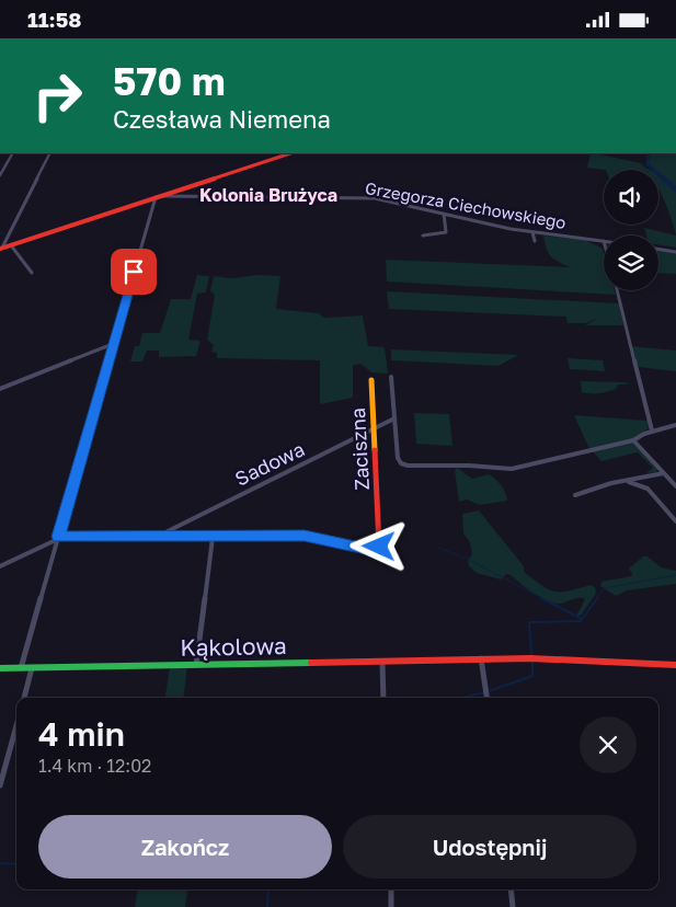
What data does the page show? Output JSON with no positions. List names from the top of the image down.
{
  "streets": {
    "street": [
      "Grzegorza Ciechowskiego",
      "Zaciszna",
      "Sadowa",
      "Kąkolowa"
    ]
  },
  "crossings": [
    ["Zaciszna", "Sadowa"]
  ],
  "districts": ["Kolonia Brużyca"],
  "page": {
    "status": "11:58",
    "turn": ["570 m", "Czesława Niemena"],
    "heading": ["4 min", "1.4 km · 12:02"],
    "buttons": ["Zakończ", "Udostępnij"]
  }
}
